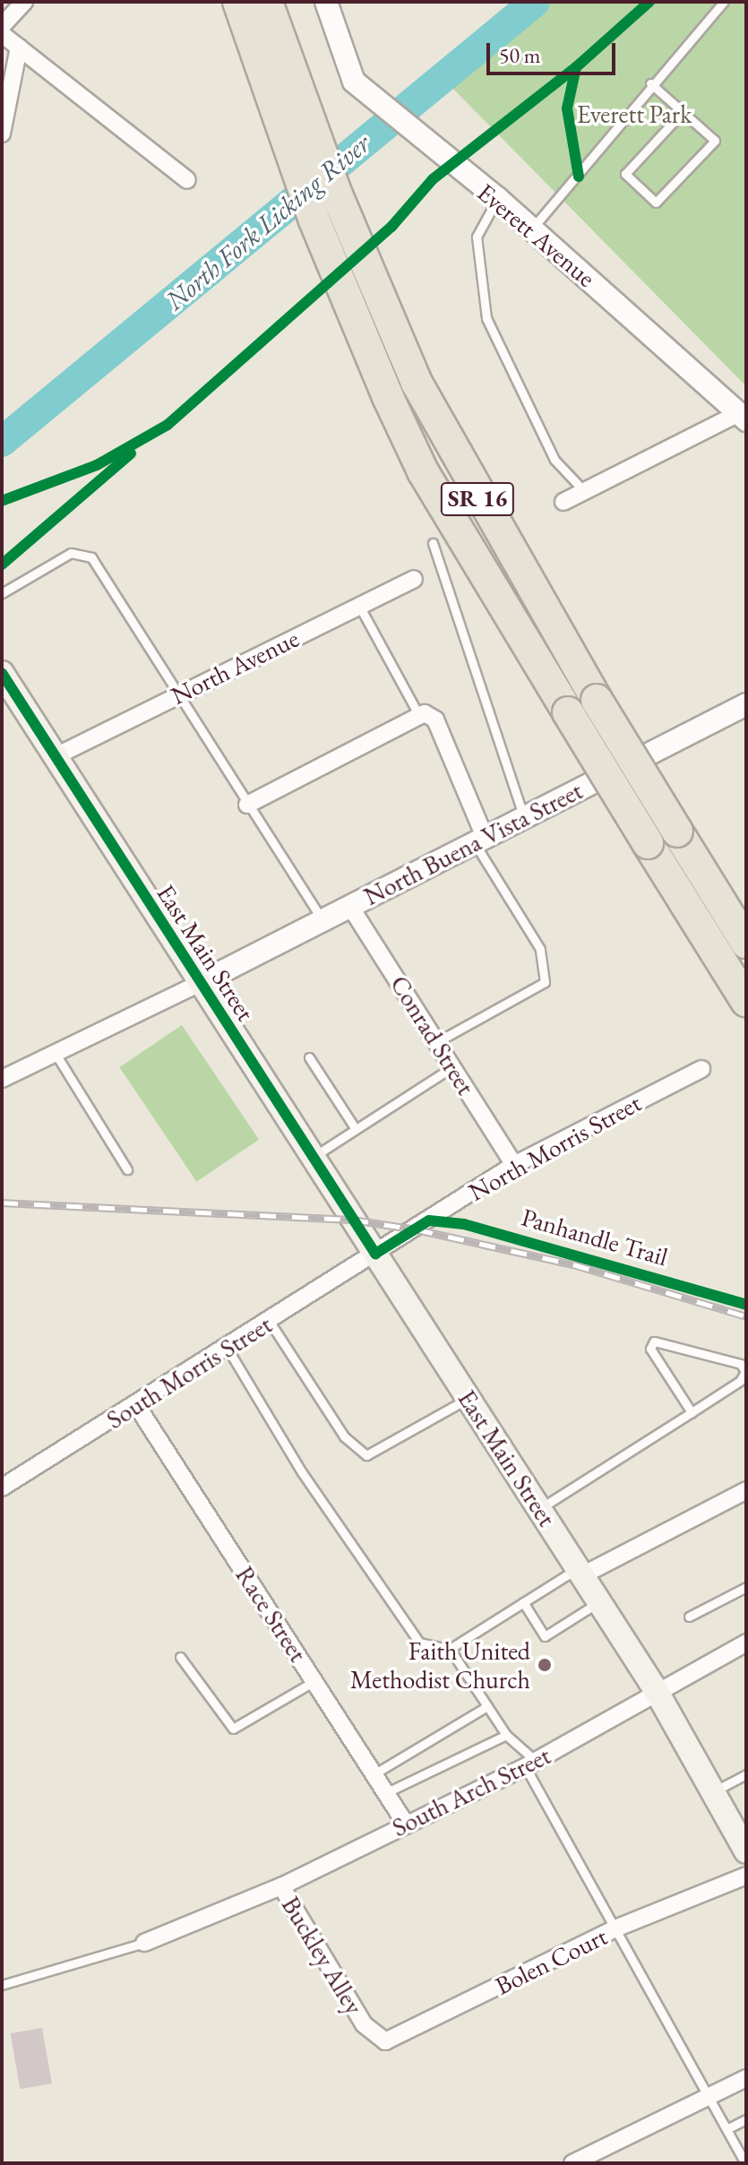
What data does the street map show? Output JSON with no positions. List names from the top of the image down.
{
  "streets": {
    "highway": ["SR 16"],
    "main road": ["East Main Street"],
    "street": [
      "Everett Avenue",
      "North Avenue",
      "North Buena Vista Street",
      "Conrad Street",
      "North Morris Street",
      "South Morris Street",
      "Race Street",
      "South Arch Street",
      "Buckley Alley",
      "Bolen Court"
    ],
    "cycle path": ["Panhandle Trail"]
  },
  "crossings": [
    ["North Avenue", "East Main Street"],
    ["North Buena Vista Street", "East Main Street"],
    ["North Buena Vista Street", "Conrad Street"],
    ["East Main Street", "North Morris Street"],
    ["East Main Street", "South Morris Street"],
    ["East Main Street", "South Arch Street"],
    ["Conrad Street", "North Morris Street"],
    ["North Morris Street", "South Morris Street"],
    ["South Morris Street", "Race Street"],
    ["Race Street", "South Arch Street"],
    ["South Arch Street", "Buckley Alley"],
    ["Buckley Alley", "Bolen Court"]
  ],
  "water": ["North Fork Licking River"],
  "parks": ["Everett Park"],
  "places": ["Faith United Methodist Church"],
  "scale_bar": "50 m"
}
